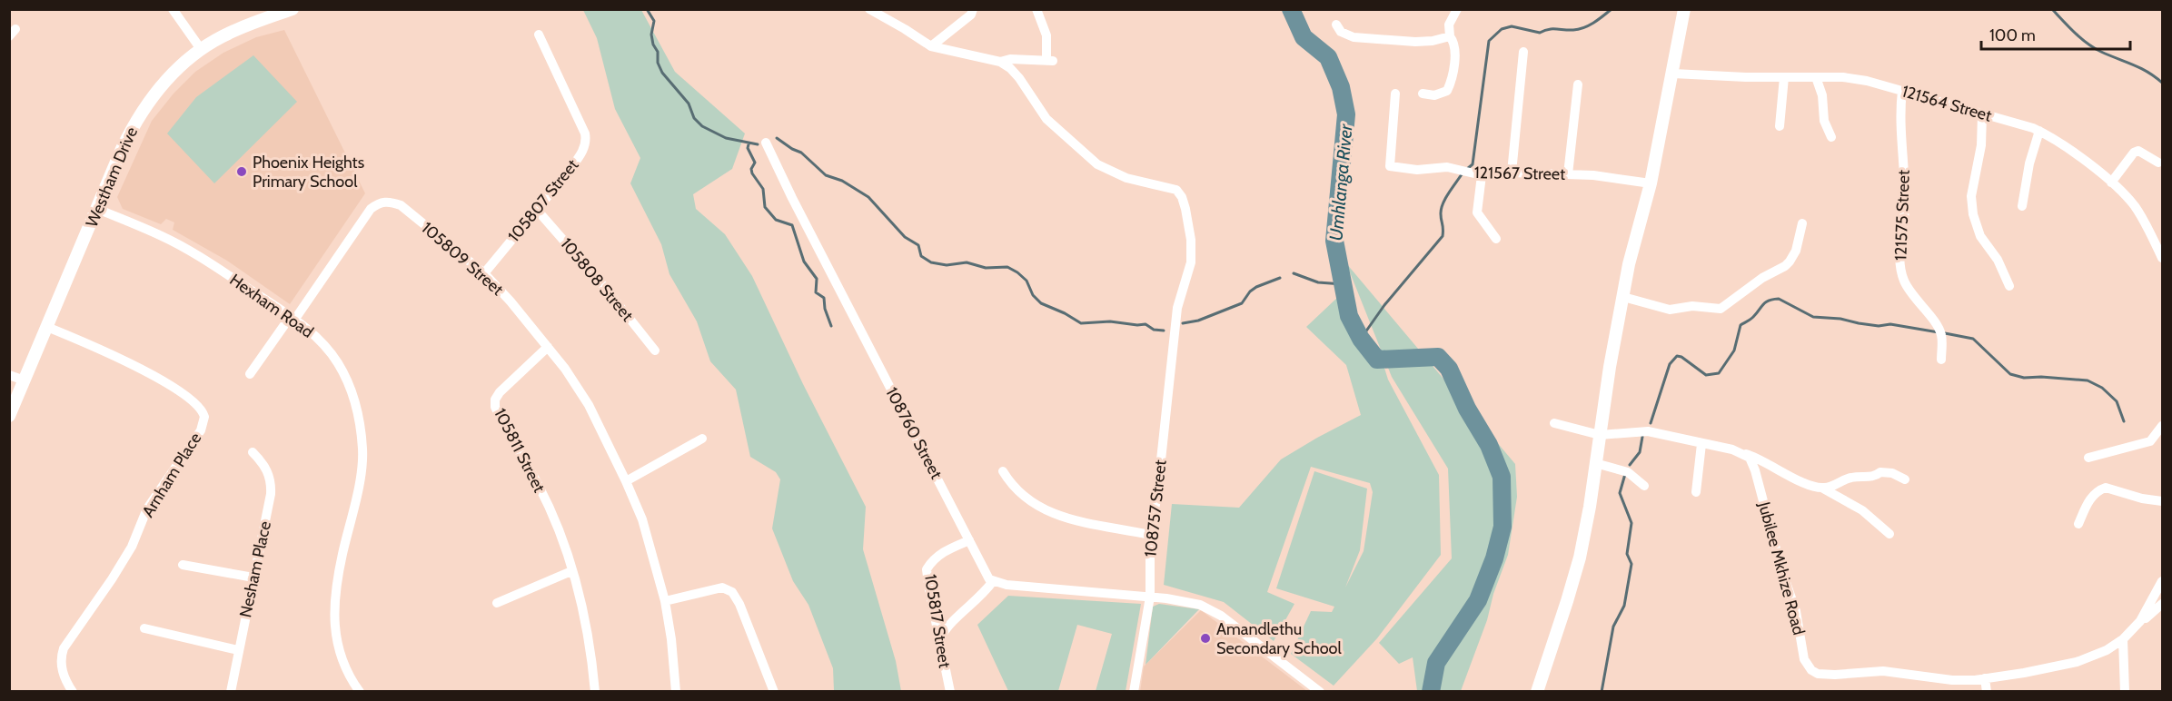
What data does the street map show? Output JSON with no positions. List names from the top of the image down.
{
  "streets": {
    "street": [
      "121564 Street",
      "121567 Street",
      "Westham Drive",
      "105807 Street",
      "121575 Street",
      "105809 Street",
      "105808 Street",
      "Hexham Road",
      "108760 Street",
      "105811 Street",
      "Arnham Place",
      "108757 Street",
      "Jubilee Mkhize Road",
      "Nesham Place",
      "105817 Street"
    ]
  },
  "crossings": [
    ["121564 Street", "121575 Street"],
    ["Westham Drive", "Hexham Road"],
    ["Westham Drive", "Arnham Place"],
    ["105807 Street", "105809 Street"],
    ["105807 Street", "105808 Street"],
    ["105809 Street", "Hexham Road"],
    ["105809 Street", "105811 Street"],
    ["108760 Street", "105817 Street"]
  ],
  "water": ["Umhlanga River"],
  "places": ["Phoenix Heights Primary School", "Amandlethu Secondary School"],
  "scale_bar": "100 m"
}
